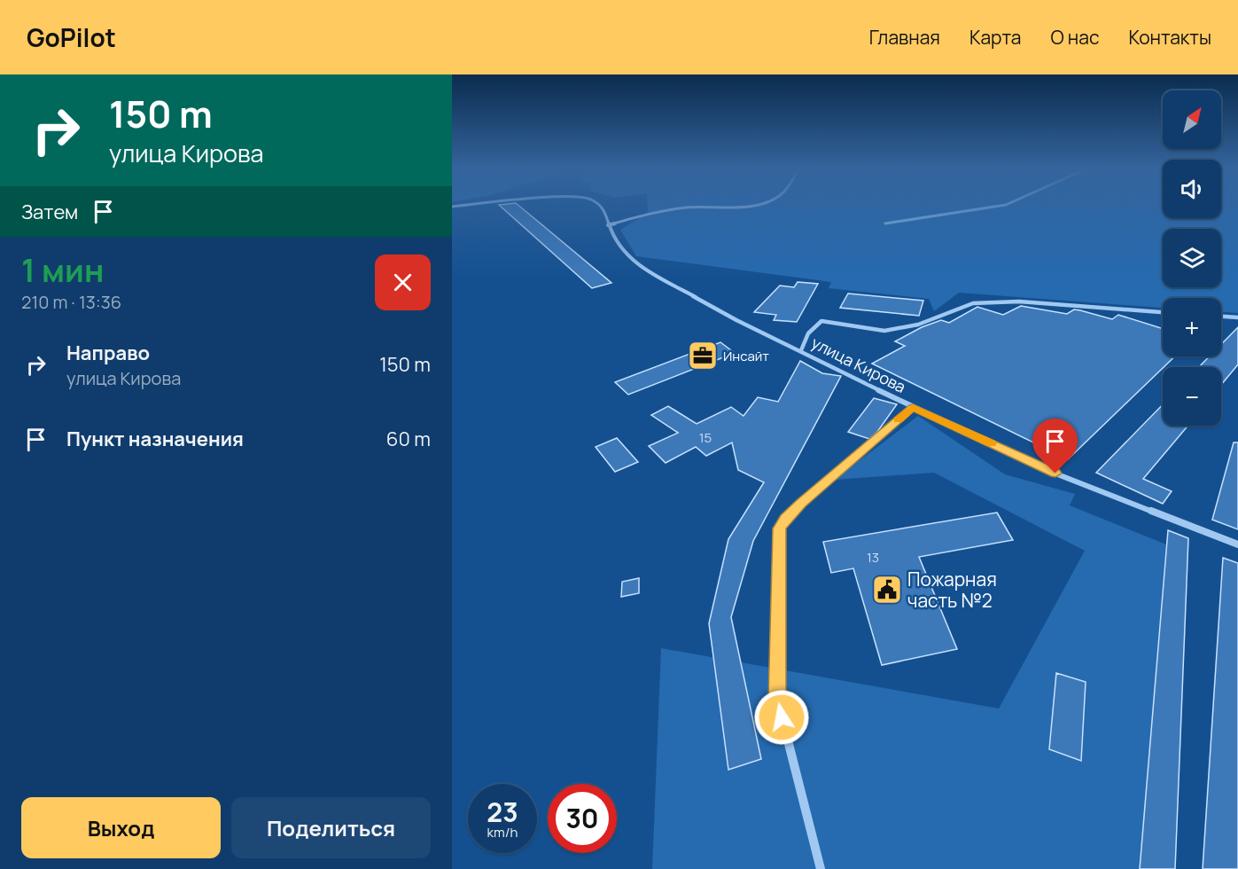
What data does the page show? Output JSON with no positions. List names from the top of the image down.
{
  "streets": {
    "street": ["улица Кирова"]
  },
  "places": {
    "office": ["Инсайт"],
    "public building": ["Пожарная часть №2"]
  },
  "house_numbers": ["15", "13"],
  "north": "top right",
  "page": {
    "header": "GoPilot",
    "nav": [
      "Главная",
      "Карта",
      "О нас",
      "Контакты"
    ],
    "turn": ["150 m", "улица Кирова"],
    "map_buttons": ["+", "−"],
    "then": "Затем",
    "heading": ["1 мин", "210 m · 13:36"],
    "list": [
      {
        "name": "Направо",
        "note": "улица Кирова",
        "value": "150 m"
      },
      {
        "name": "Пункт назначения",
        "value": "60 m"
      }
    ],
    "speed": "23 km/h",
    "limit": "30",
    "buttons": ["Выход", "Поделиться"]
  }
}
